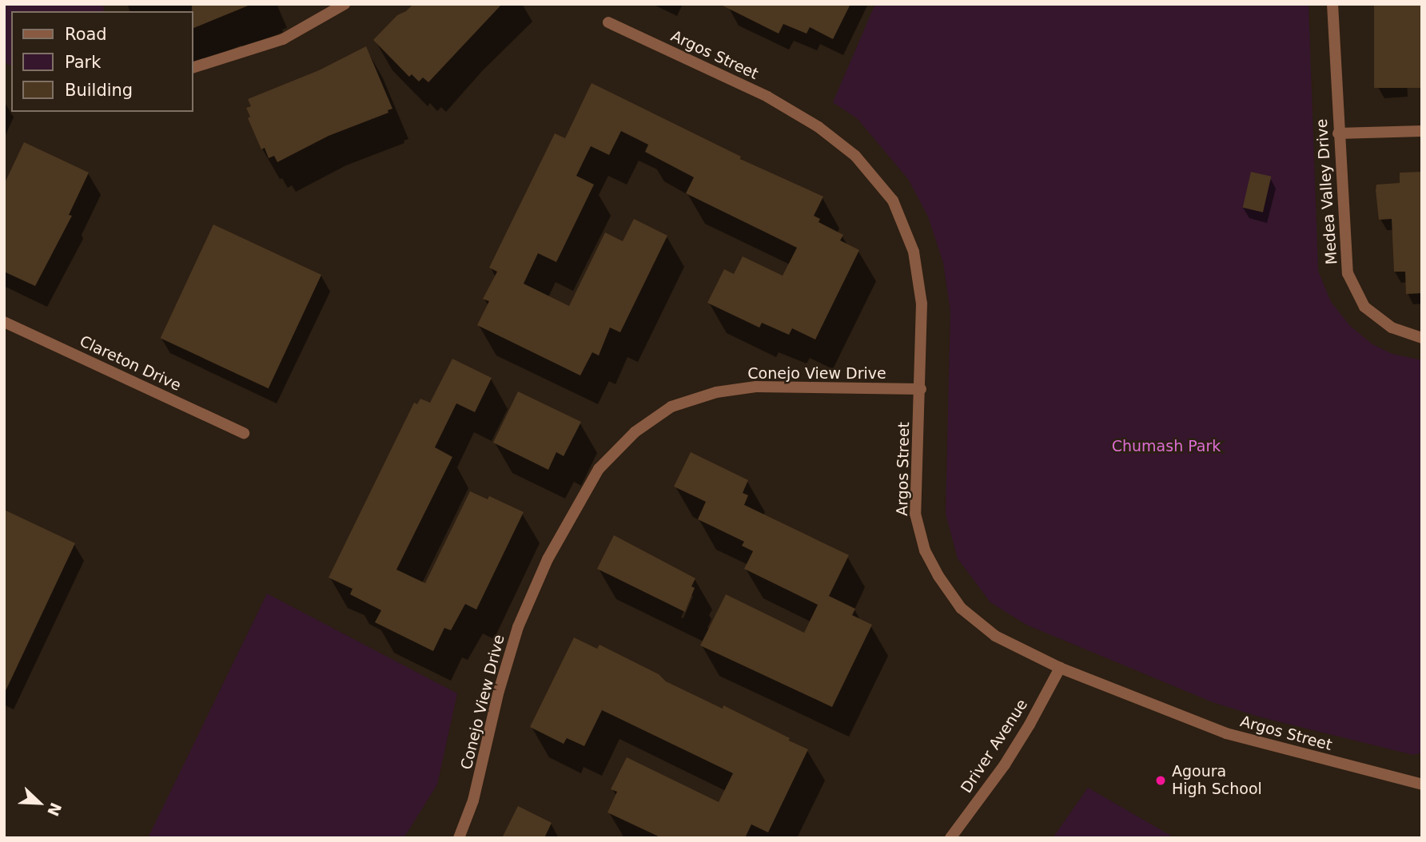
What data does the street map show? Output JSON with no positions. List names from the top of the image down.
{
  "streets": {
    "street": [
      "Argos Street",
      "Medea Valley Drive",
      "Clareton Drive",
      "Conejo View Drive",
      "Driver Avenue"
    ]
  },
  "crossings": [
    ["Argos Street", "Conejo View Drive"],
    ["Argos Street", "Driver Avenue"]
  ],
  "parks": ["Chumash Park"],
  "places": ["Agoura High School"],
  "legend": ["Road", "Park", "Building"],
  "north": "bottom right"
}
